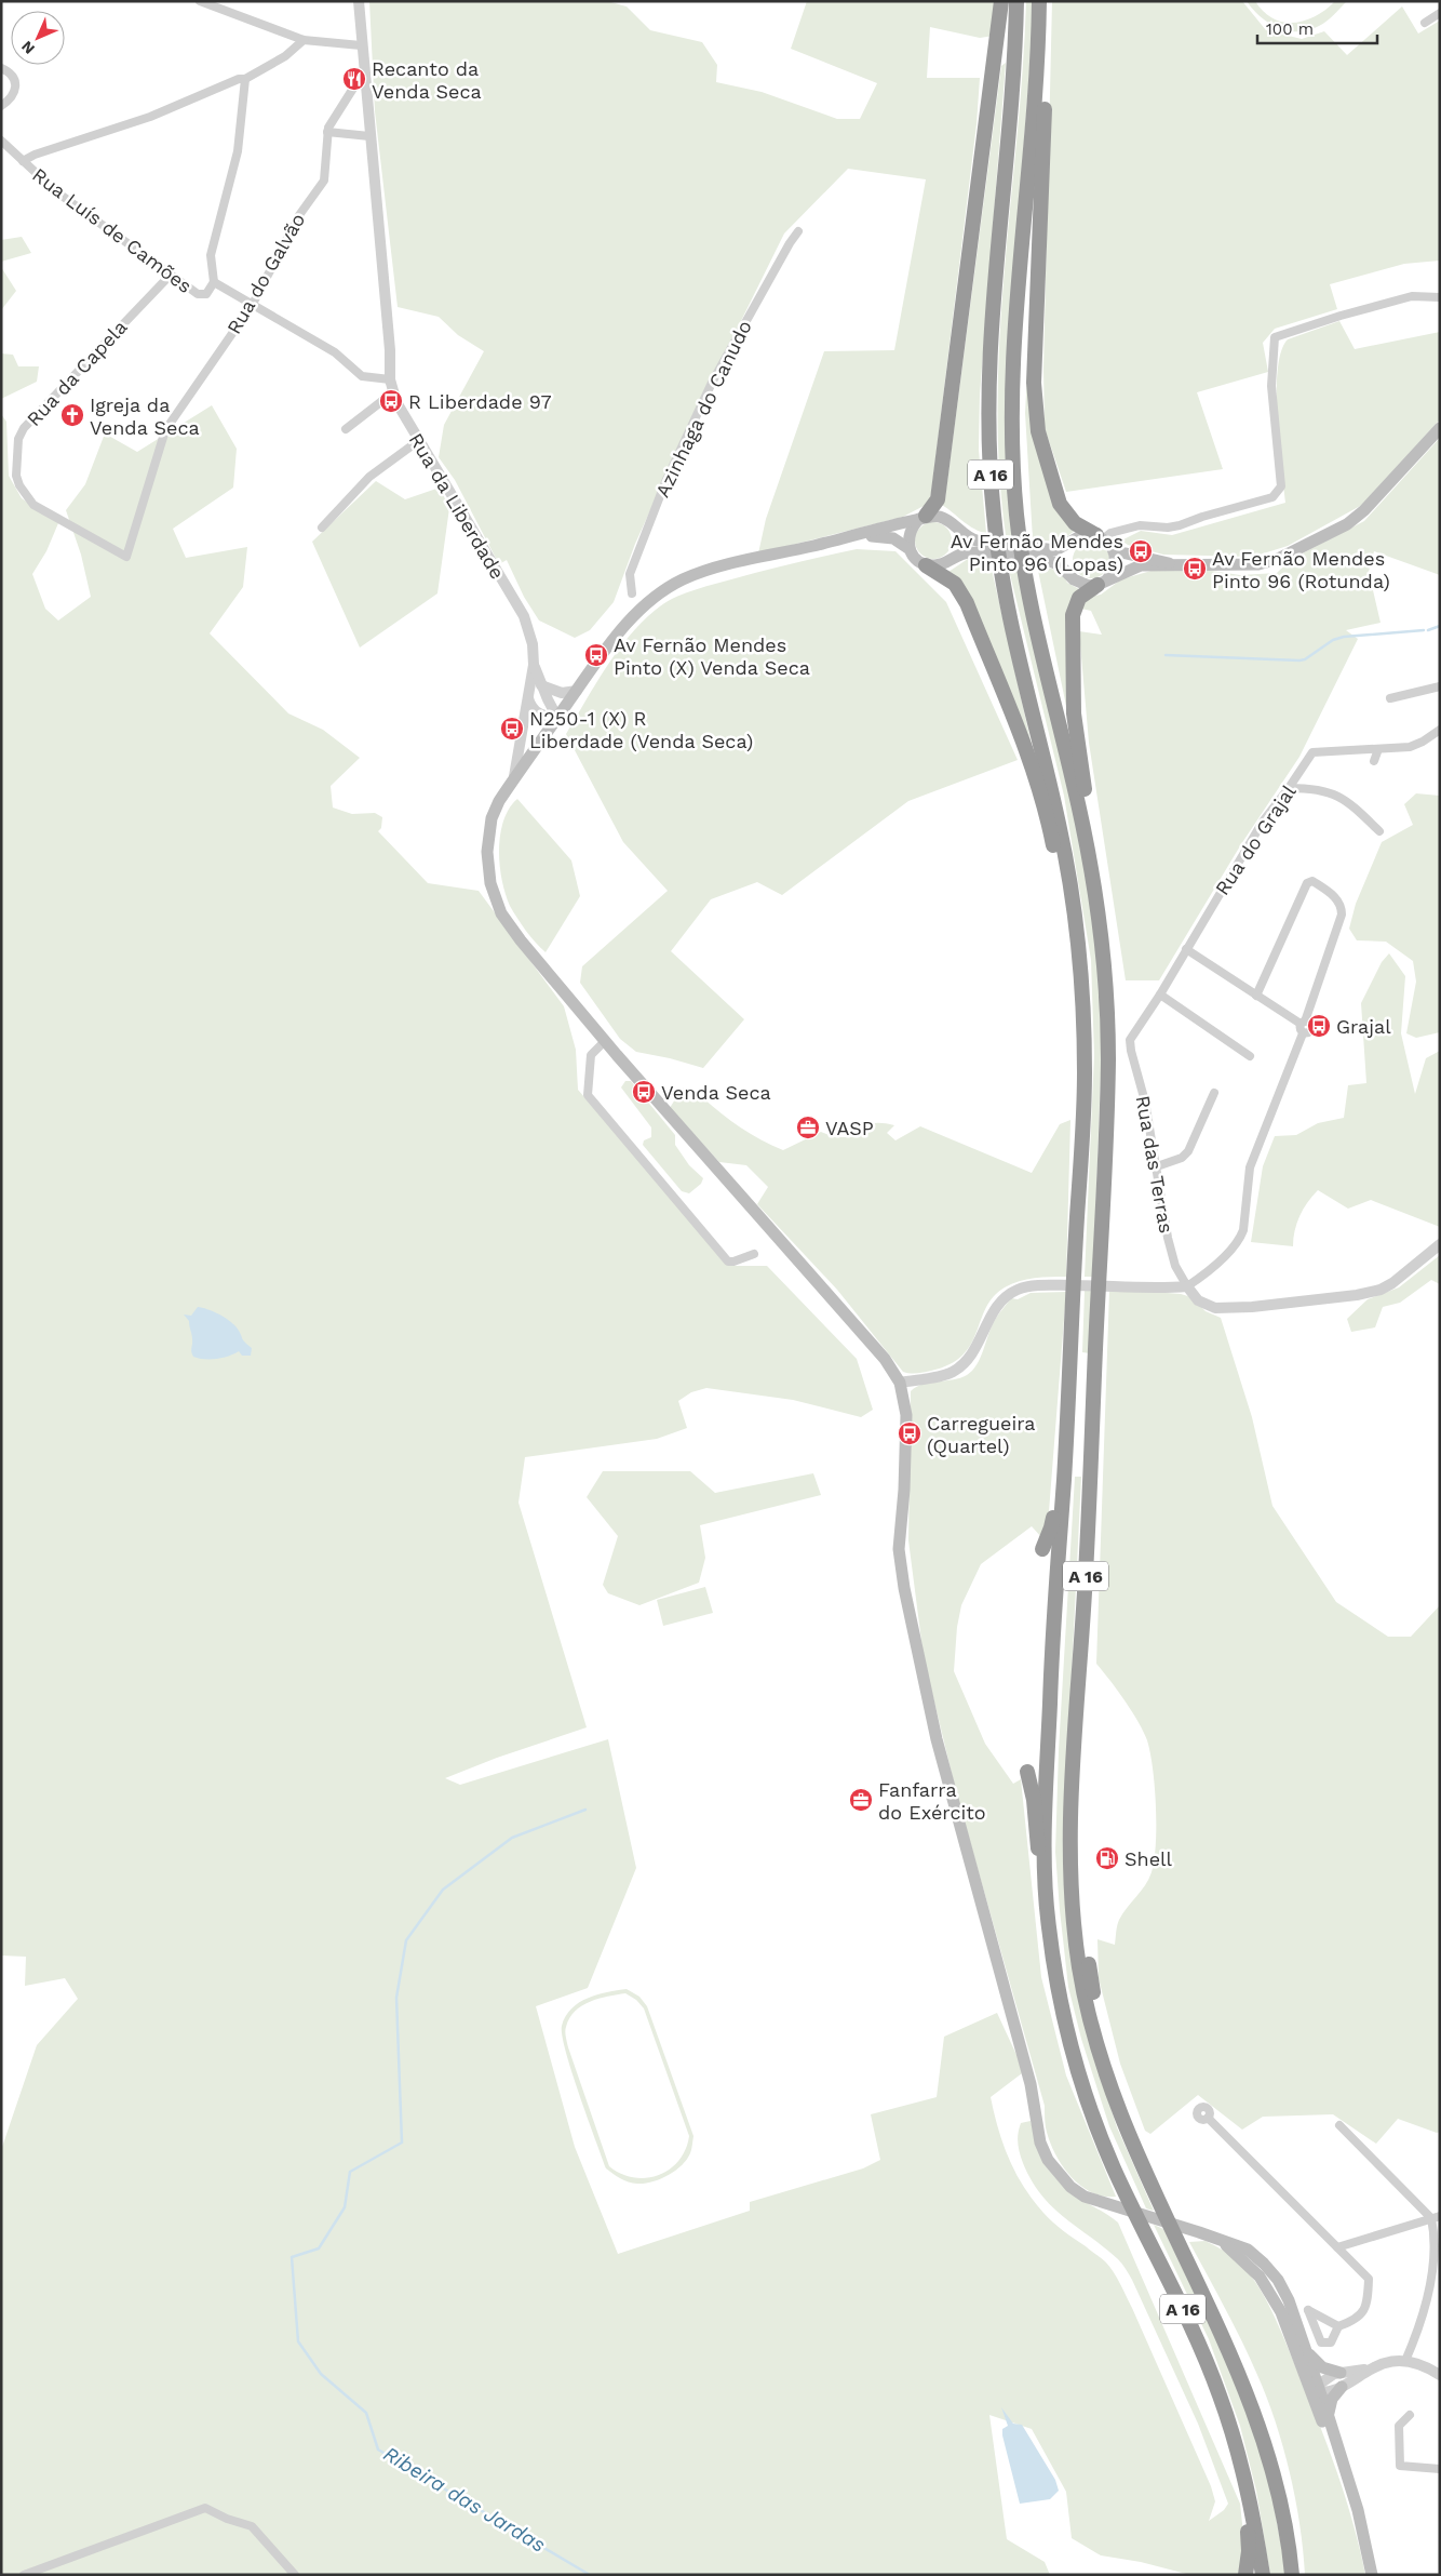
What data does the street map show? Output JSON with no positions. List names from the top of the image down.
{
  "streets": {
    "highway": ["A 16"],
    "street": [
      "Rua Luís de Camões",
      "Rua do Galvão",
      "Rua da Capela",
      "Azinhaga do Canudo",
      "Rua da Liberdade",
      "Rua do Grajal",
      "Rua das Terras"
    ]
  },
  "crossings": [
    ["Rua Luís de Camões", "Rua do Galvão"],
    ["Rua Luís de Camões", "Rua da Capela"],
    ["Rua Luís de Camões", "Rua da Liberdade"],
    ["Rua do Galvão", "Rua da Capela"],
    ["Rua do Galvão", "Rua da Liberdade"],
    ["Rua do Grajal", "Rua das Terras"]
  ],
  "water": ["Ribeira das Jardas"],
  "places": {
    "restaurant": ["Recanto da Venda Seca"],
    "bus stop": [
      "R Liberdade 97",
      "Av Fernão Mendes Pinto 96 (Lopas)",
      "Av Fernão Mendes Pinto 96 (Rotunda)",
      "Av Fernão Mendes Pinto (X) Venda Seca",
      "N250-1 (X) R Liberdade (Venda Seca)",
      "Grajal",
      "Venda Seca",
      "Carregueira (Quartel)"
    ],
    "church": ["Igreja da Venda Seca"],
    "office": ["VASP", "Fanfarra do Exército"],
    "fuel station": ["Shell"]
  },
  "scale_bar": "100 m",
  "north": "bottom left"
}
